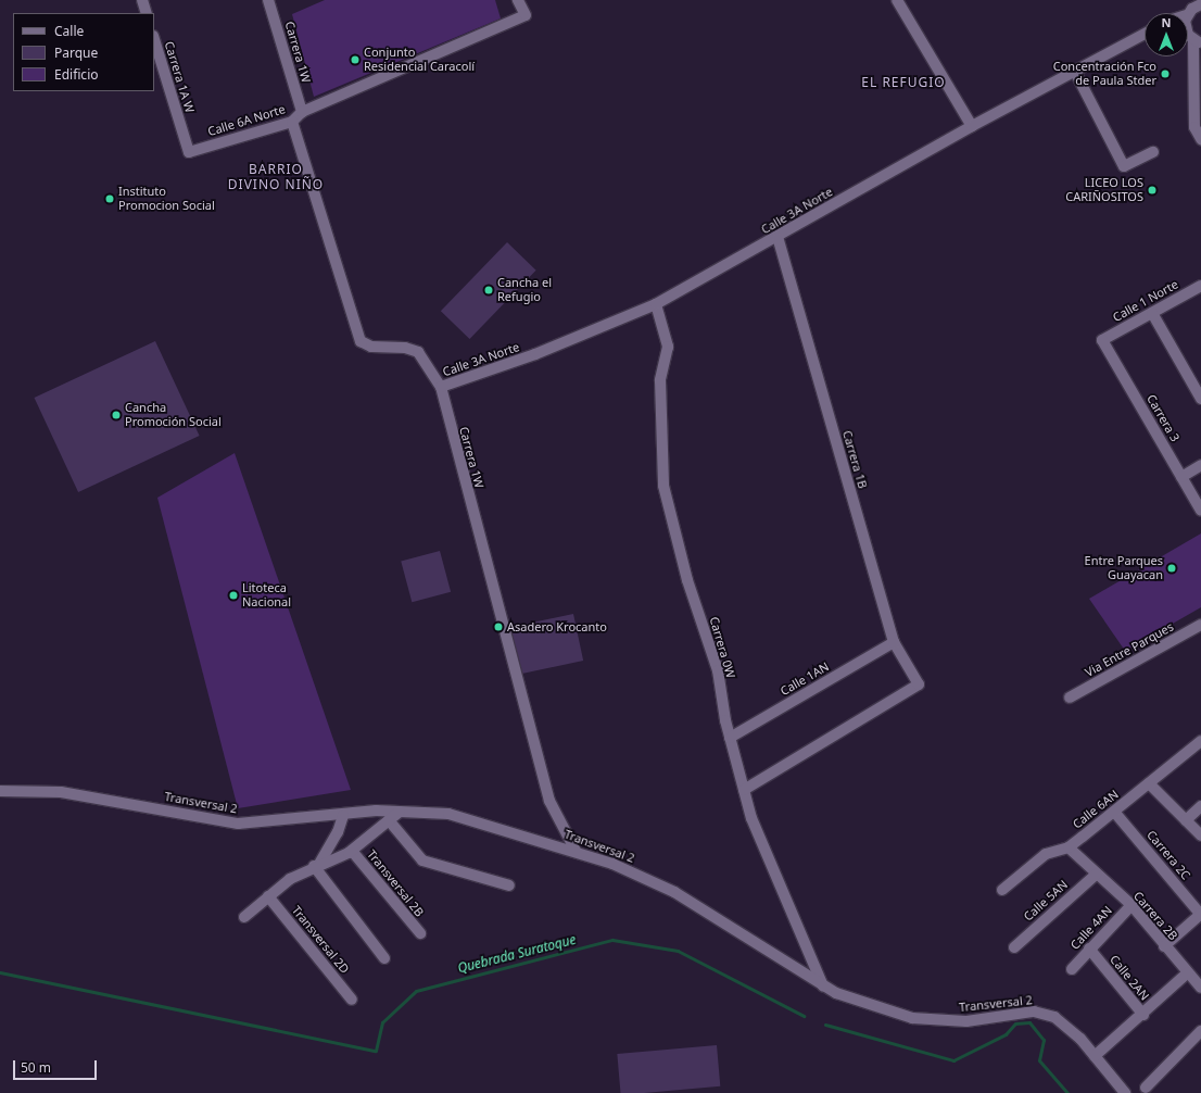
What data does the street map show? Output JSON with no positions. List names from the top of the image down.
{
  "streets": {
    "street": [
      "Carrera 1W",
      "Carrera 1A W",
      "Calle 6A Norte",
      "Calle 3A Norte",
      "Calle 1 Norte",
      "Carrera 3",
      "Carrera 1B",
      "Carrera 0W",
      "Via Entre Parques",
      "Calle 1AN",
      "Transversal 2",
      "Calle 6AN",
      "Carrera 2C",
      "Transversal 2B",
      "Calle 5AN",
      "Carrera 2B",
      "Calle 4AN",
      "Transversal 2D",
      "Calle 2AN"
    ]
  },
  "crossings": [
    ["Carrera 1W", "Calle 6A Norte"],
    ["Carrera 1W", "Calle 3A Norte"],
    ["Carrera 1W", "Transversal 2"],
    ["Carrera 1A W", "Calle 6A Norte"],
    ["Calle 3A Norte", "Carrera 1B"],
    ["Calle 3A Norte", "Carrera 0W"],
    ["Calle 1 Norte", "Carrera 3"],
    ["Carrera 1B", "Carrera 0W"],
    ["Carrera 1B", "Calle 1AN"],
    ["Carrera 0W", "Calle 1AN"],
    ["Carrera 0W", "Transversal 2"],
    ["Calle 6AN", "Carrera 2C"],
    ["Calle 6AN", "Carrera 2B"],
    ["Calle 5AN", "Carrera 2B"],
    ["Carrera 2B", "Calle 4AN"],
    ["Carrera 2B", "Calle 2AN"],
    ["Calle 4AN", "Calle 2AN"]
  ],
  "districts": ["EL REFUGIO", "BARRIO DIVINO NIÑO"],
  "water": ["Quebrada Suratoque"],
  "places": [
    "Conjunto Residencial Caracolí",
    "Concentración Fco de Paula Stder",
    "LICEO LOS CARIÑOSITOS",
    "Instituto Promocion Social",
    "Cancha el Refugio",
    "Cancha Promoción Social",
    "Entre Parques Guayacan",
    "Litoteca Nacional",
    "Asadero Krocanto"
  ],
  "legend": ["Calle", "Parque", "Edificio"],
  "scale_bar": "50 m",
  "north": "top"
}
